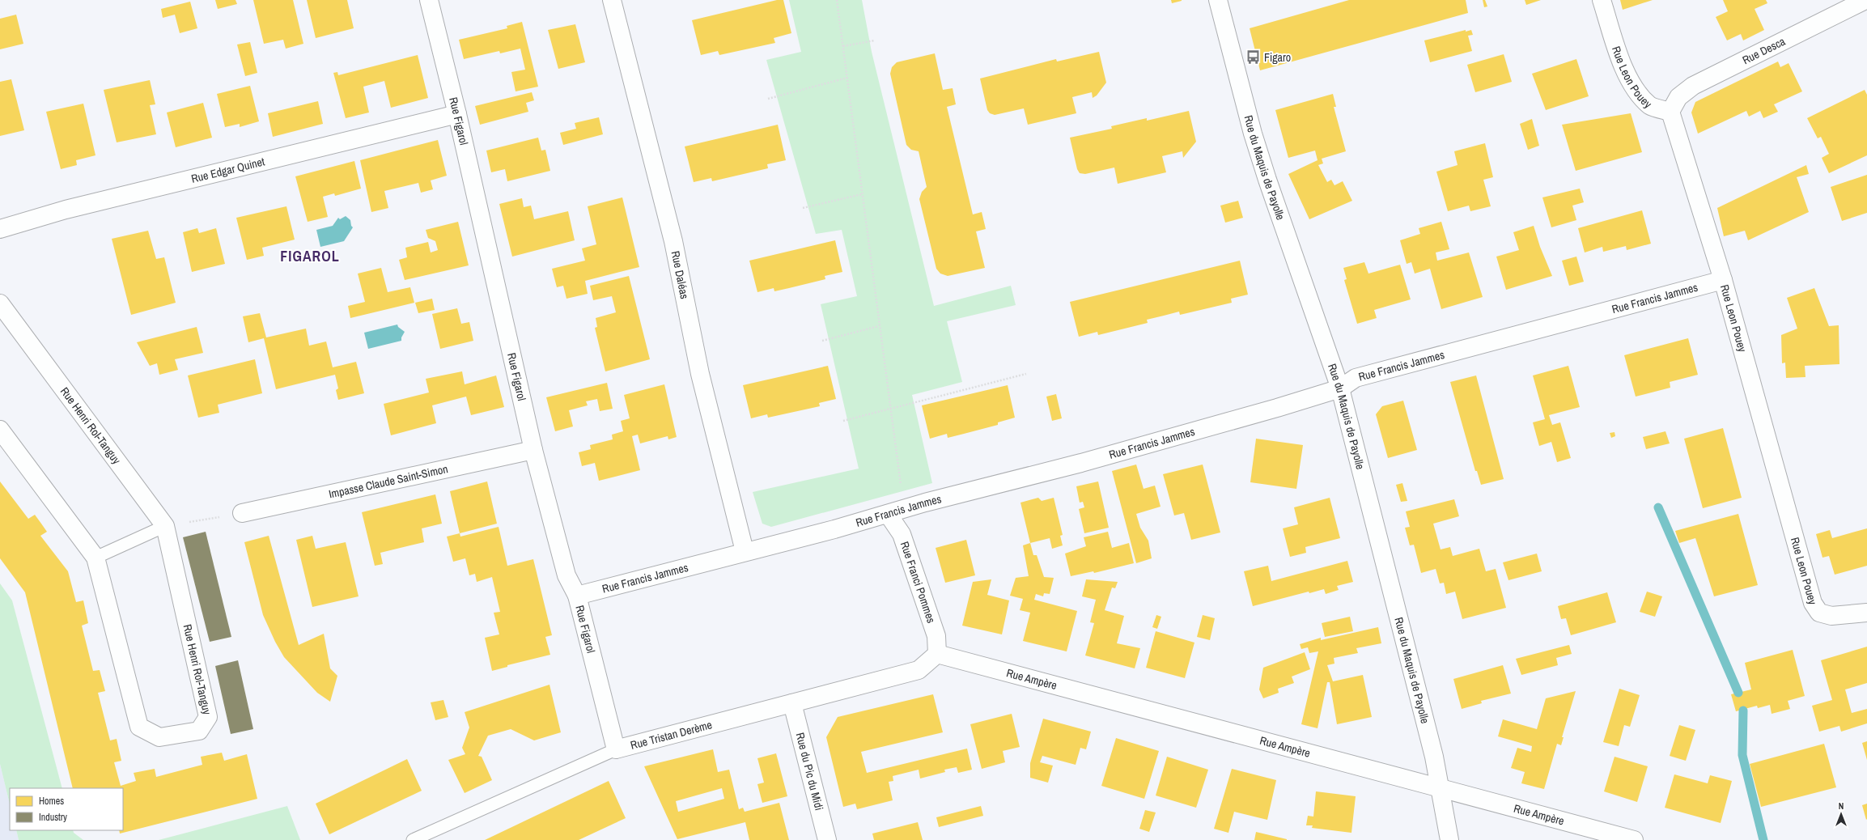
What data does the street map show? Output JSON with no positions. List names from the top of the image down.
{
  "streets": {
    "street": [
      "Rue Desca",
      "Rue Leon Pouey",
      "Rue Figarol",
      "Rue du Maquis de Payolle",
      "Rue Edgar Quinet",
      "Rue Daléas",
      "Rue Francis Jammes",
      "Rue Henri Rol-Tanguy",
      "Impasse Claude Saint-Simon",
      "Rue Franci Pommes",
      "Rue Ampère",
      "Rue Tristan Derème",
      "Rue du Pic du Midi"
    ]
  },
  "crossings": [
    ["Rue Desca", "Rue Leon Pouey"],
    ["Rue Leon Pouey", "Rue Francis Jammes"],
    ["Rue Figarol", "Rue Edgar Quinet"],
    ["Rue Figarol", "Rue Francis Jammes"],
    ["Rue Figarol", "Impasse Claude Saint-Simon"],
    ["Rue Figarol", "Rue Tristan Derème"],
    ["Rue du Maquis de Payolle", "Rue Francis Jammes"],
    ["Rue du Maquis de Payolle", "Rue Ampère"],
    ["Rue Daléas", "Rue Francis Jammes"],
    ["Rue Francis Jammes", "Rue Franci Pommes"],
    ["Rue Franci Pommes", "Rue Ampère"],
    ["Rue Franci Pommes", "Rue Tristan Derème"],
    ["Rue Ampère", "Rue Tristan Derème"],
    ["Rue Tristan Derème", "Rue du Pic du Midi"]
  ],
  "districts": ["FIGAROL"],
  "places": {
    "bus stop": ["Figaro"]
  },
  "legend": ["Homes", "Industry"],
  "north": "top"
}
